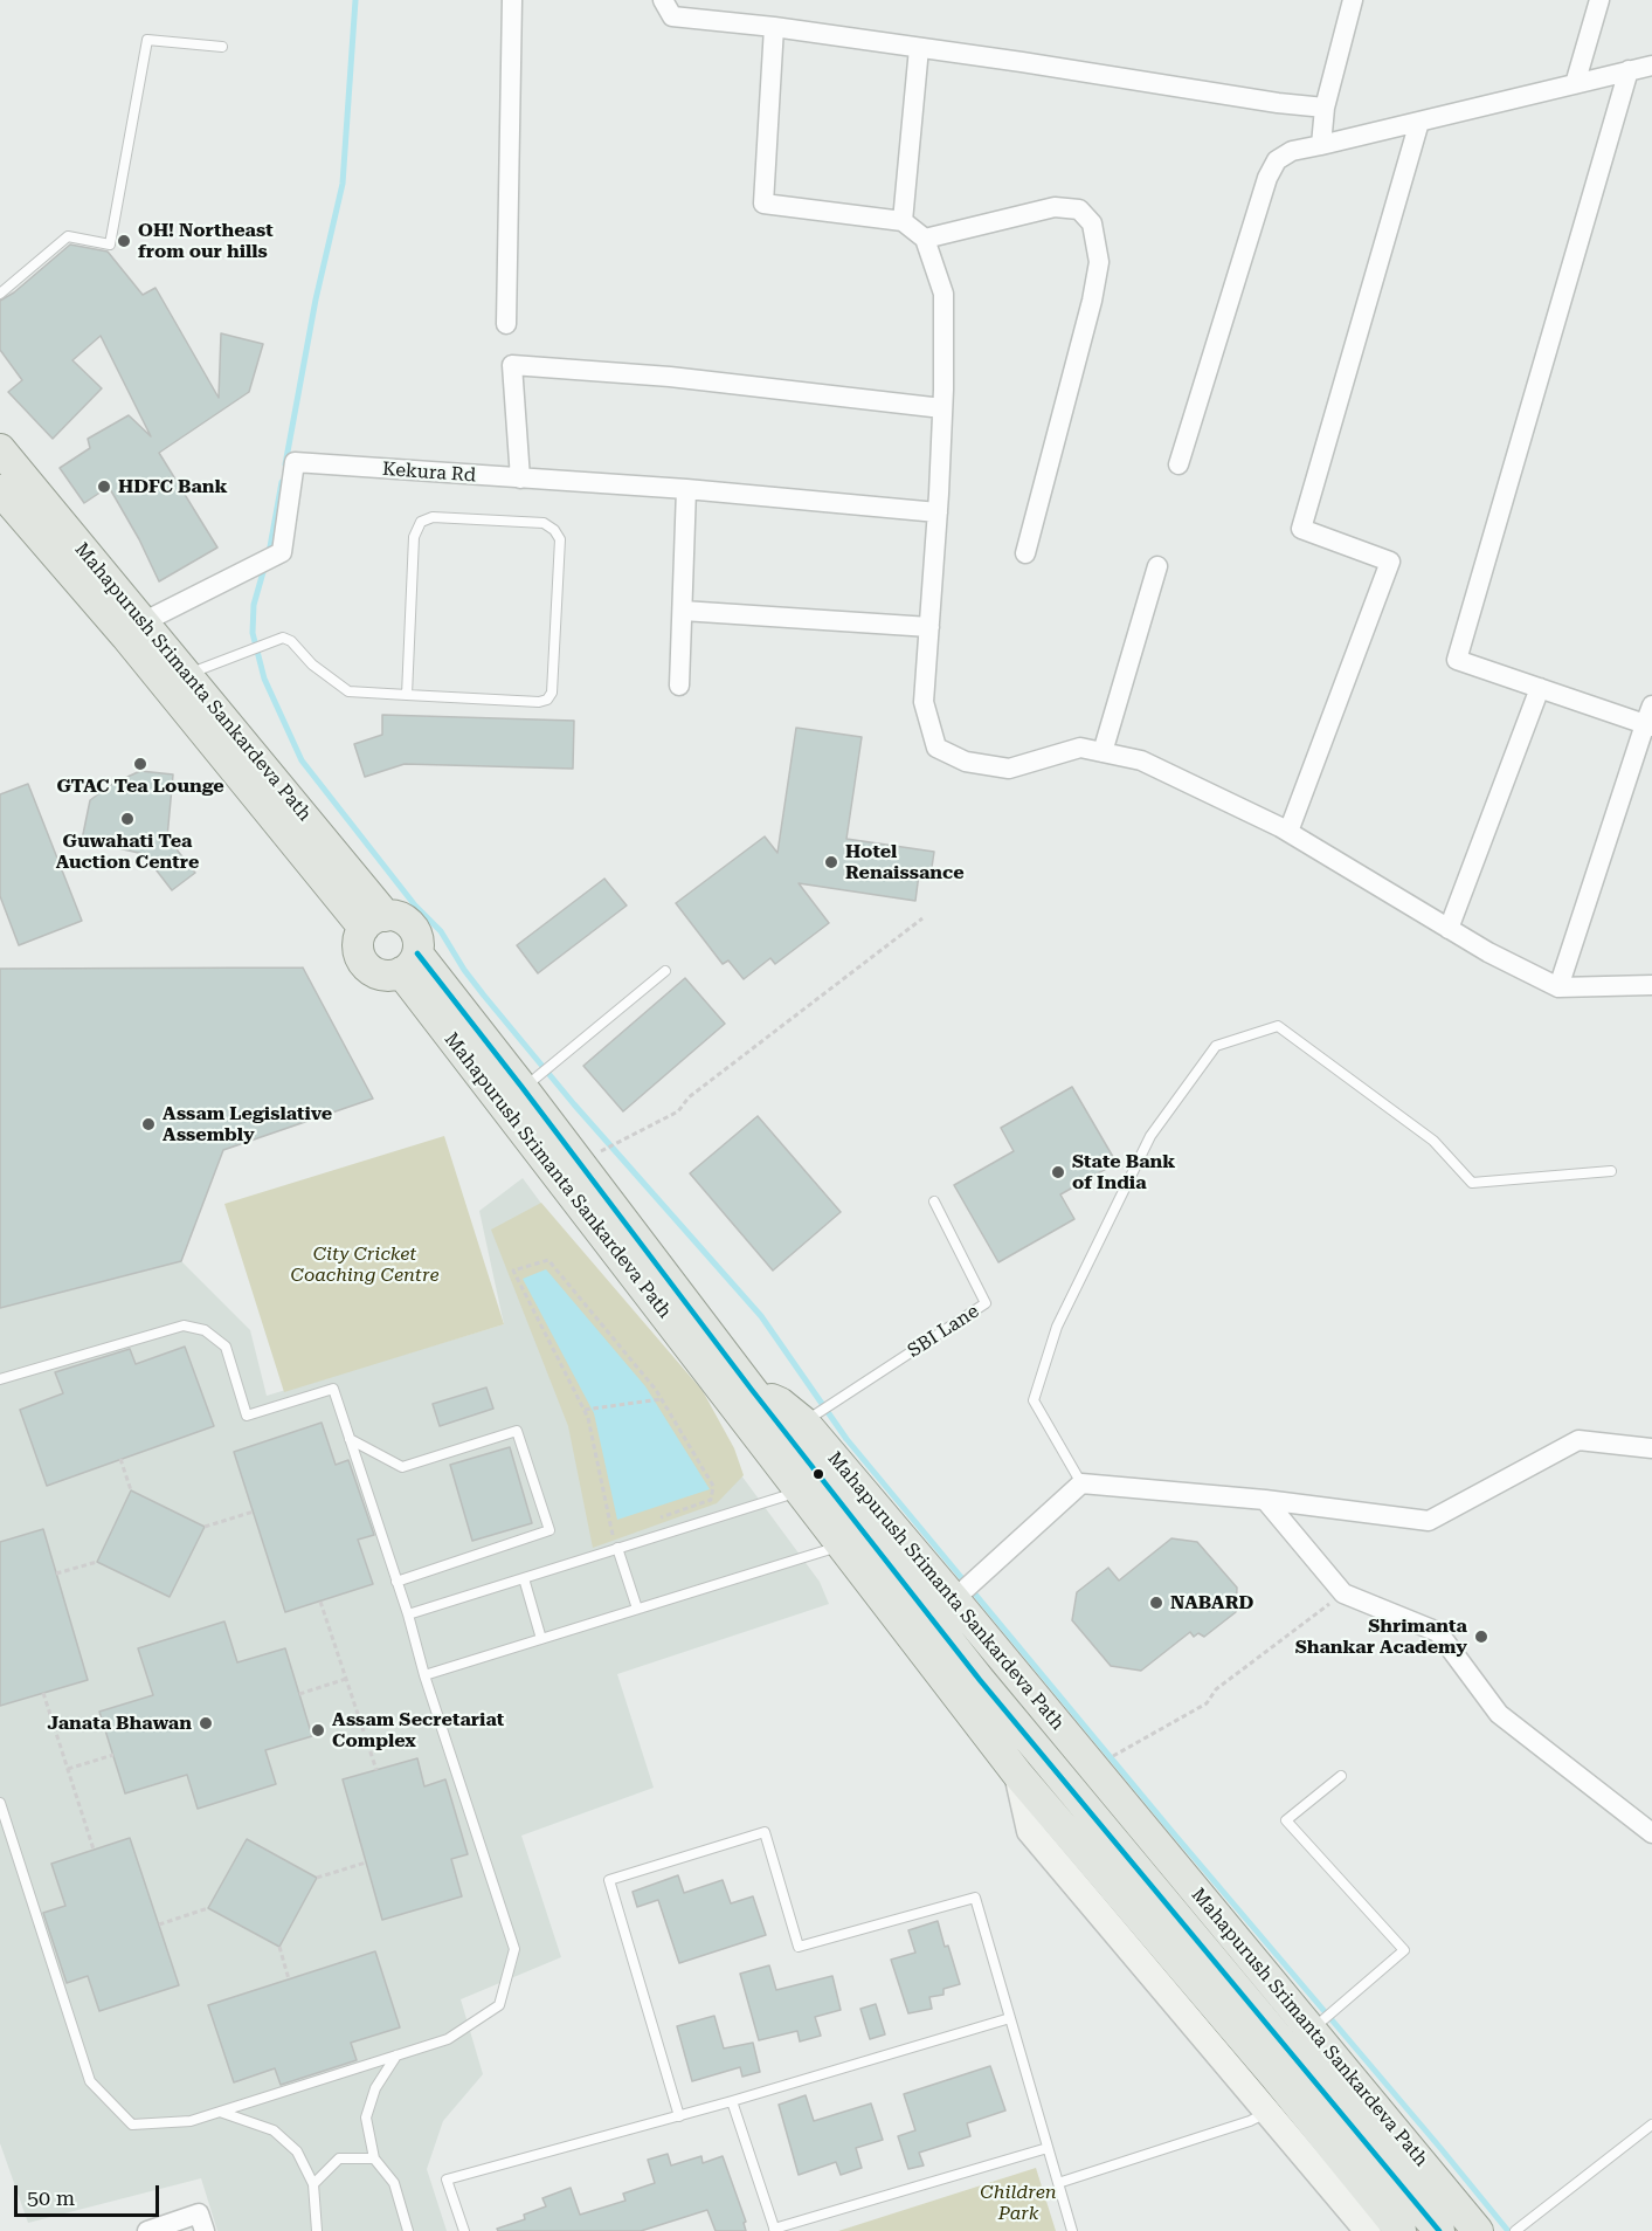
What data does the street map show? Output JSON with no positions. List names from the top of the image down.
{
  "streets": {
    "main road": ["Mahapurush Srimanta Sankardeva Path"],
    "street": ["Kekura Rd"],
    "lane": ["SBI Lane"]
  },
  "crossings": [
    ["Kekura Rd", "Mahapurush Srimanta Sankardeva Path"],
    ["Mahapurush Srimanta Sankardeva Path", "SBI Lane"]
  ],
  "parks": ["City Cricket Coaching Centre", "Children Park"],
  "places": [
    "OH! Northeast from our hills",
    "HDFC Bank",
    "GTAC Tea Lounge",
    "Guwahati Tea Auction Centre",
    "Hotel Renaissance",
    "Assam Legislative Assembly",
    "State Bank of India",
    "NABARD",
    "Shrimanta Shankar Academy",
    "Janata Bhawan",
    "Assam Secretariat Complex"
  ],
  "scale_bar": "50 m"
}
